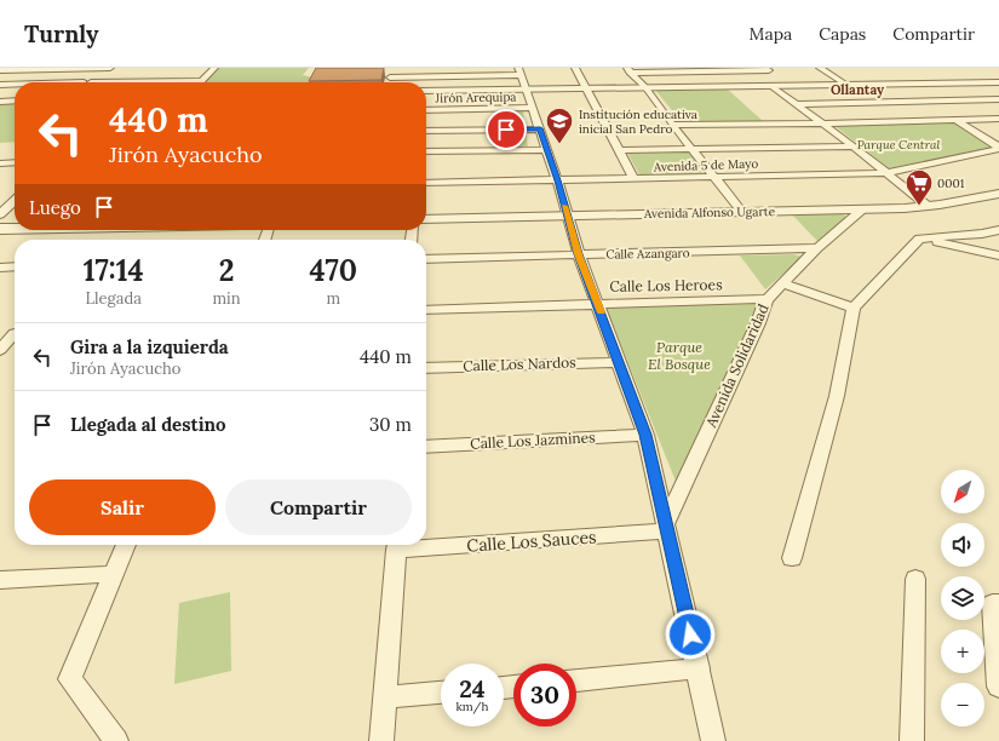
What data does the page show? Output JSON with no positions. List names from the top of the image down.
{
  "streets": {
    "street": [
      "Jirón Arequipa",
      "Avenida 5 de Mayo",
      "Avenida Alfonso Ugarte",
      "Calle Azangaro",
      "Calle Los Heroes",
      "Calle Los Nardos",
      "Avenida Solidaridad",
      "Calle Los Jazmines",
      "Calle Los Sauces"
    ]
  },
  "crossings": [
    ["Avenida Alfonso Ugarte", "Avenida Solidaridad"],
    ["Calle Azangaro", "Avenida Solidaridad"],
    ["Calle Los Heroes", "Avenida Solidaridad"],
    ["Avenida Solidaridad", "Calle Los Sauces"]
  ],
  "districts": ["Ollantay"],
  "parks": ["Parque Central", "Parque El Bosque"],
  "places": {
    "school or university": ["Institución educativa inicial San Pedro"],
    "supermarket": ["0001"]
  },
  "north": "bottom left",
  "page": {
    "header": "Turnly",
    "nav": ["Mapa", "Capas", "Compartir"],
    "turn": ["440 m", "Jirón Ayacucho"],
    "then": "Luego",
    "eta": [
      "17:14",
      "Llegada",
      "2",
      "min",
      "470",
      "m"
    ],
    "list": [
      {
        "name": "Gira a la izquierda",
        "note": "Jirón Ayacucho",
        "value": "440 m"
      },
      {
        "name": "Llegada al destino",
        "value": "30 m"
      }
    ],
    "map_buttons": ["+", "−"],
    "buttons": ["Salir", "Compartir"],
    "speed": "24 km/h",
    "limit": "30"
  }
}
